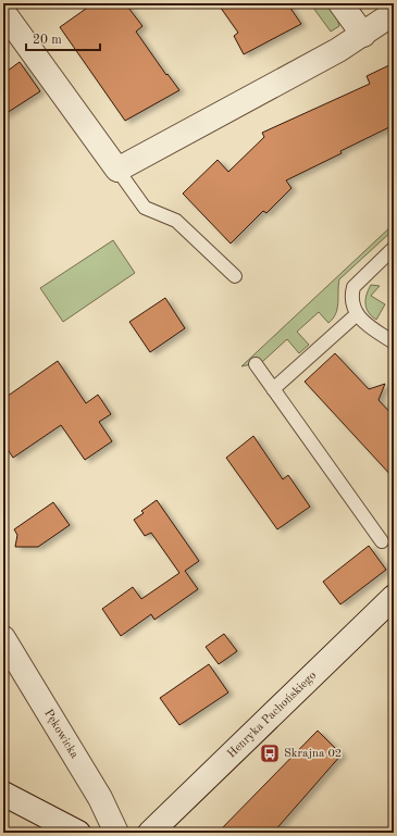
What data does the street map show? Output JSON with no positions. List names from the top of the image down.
{
  "streets": {
    "street": ["Henryka Pachońskiego", "Pękowicka"]
  },
  "places": {
    "bus stop": ["Skrajna 02"]
  },
  "scale_bar": "20 m"
}
